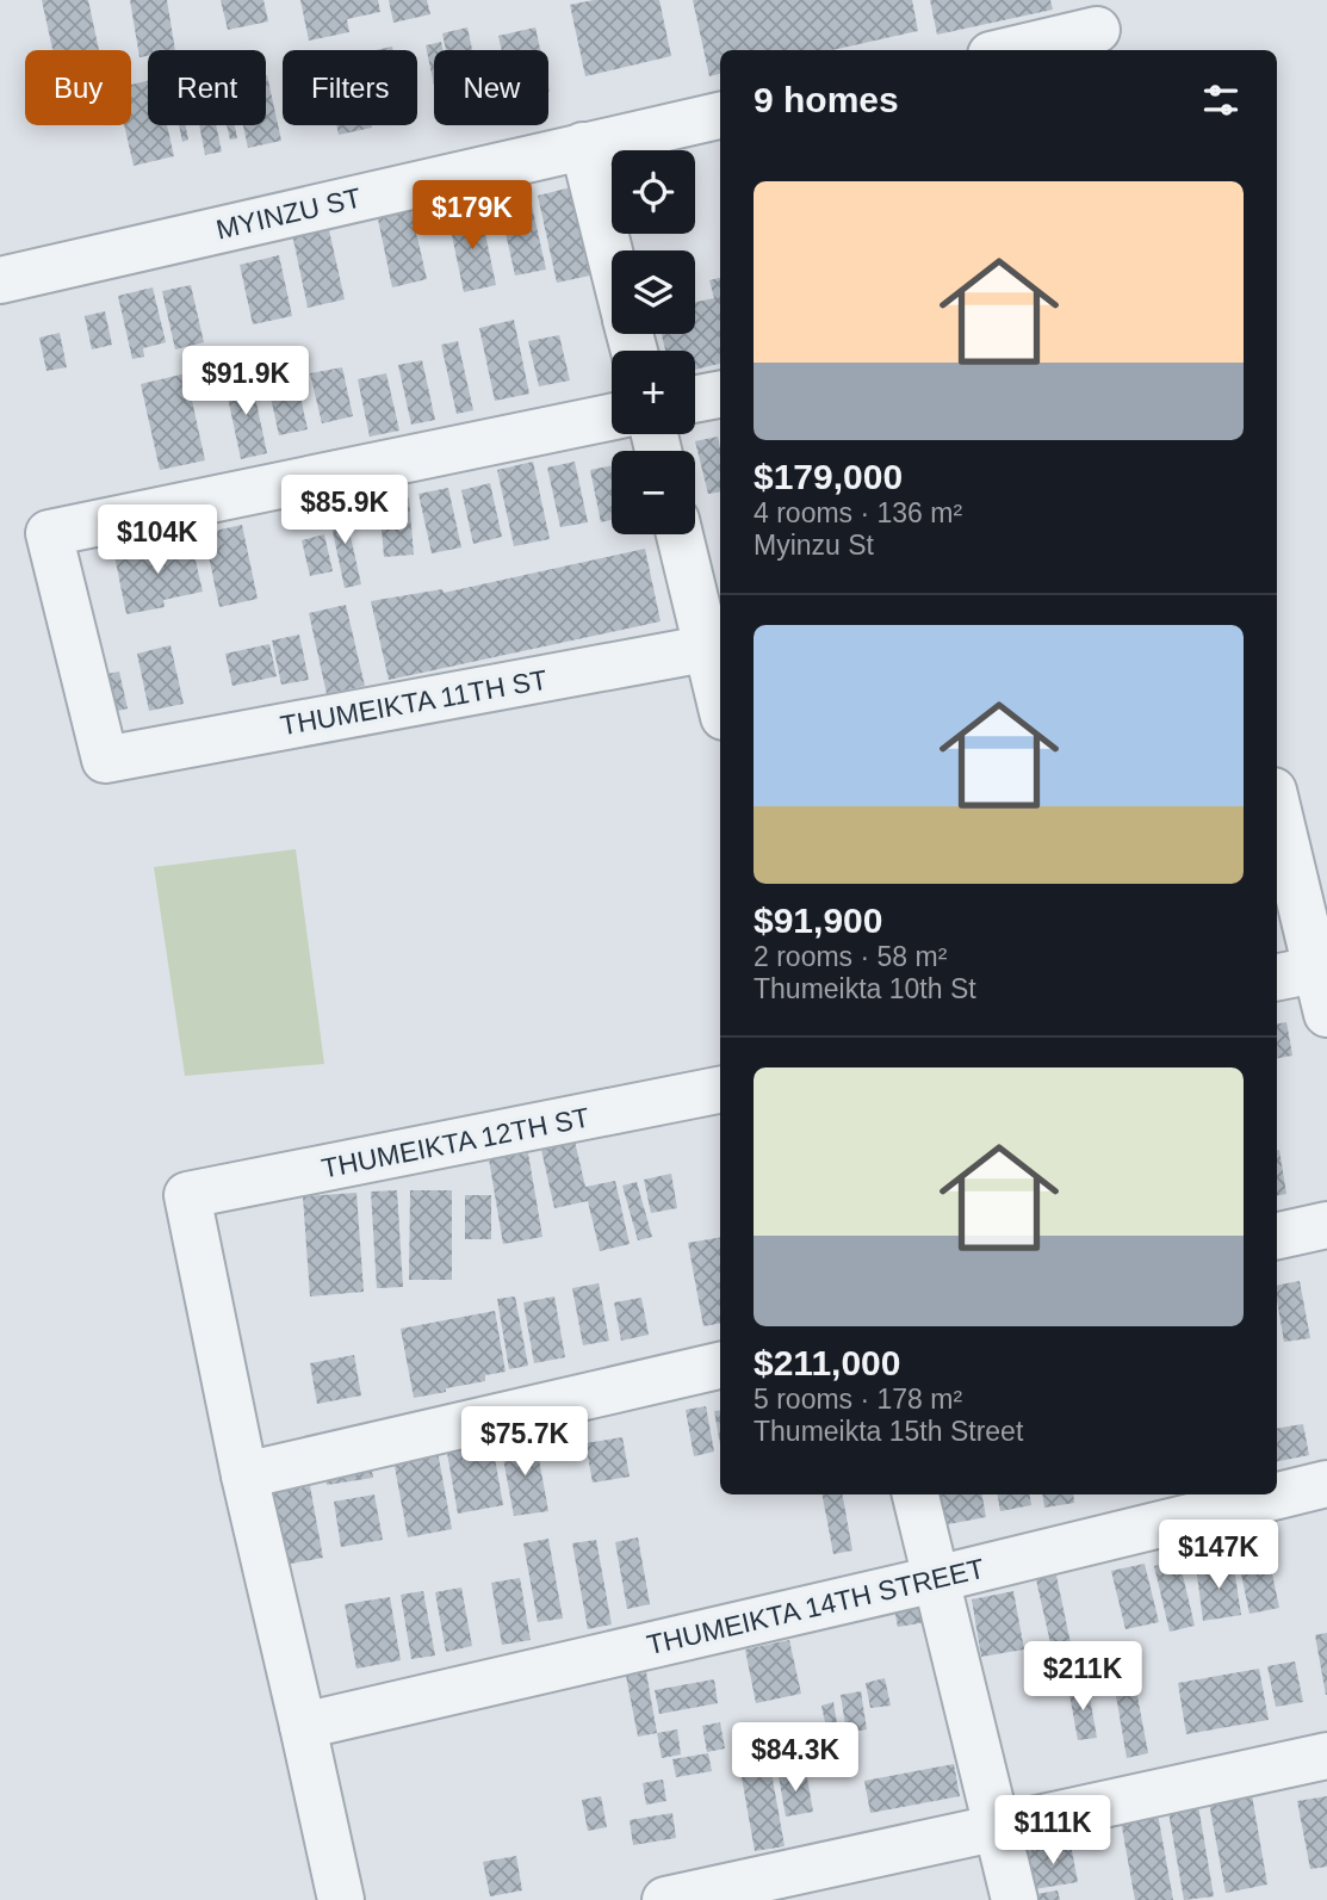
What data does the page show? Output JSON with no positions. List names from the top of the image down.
{
  "streets": {
    "street": [
      "MYINZU ST",
      "THUMEIKTA 11TH ST",
      "THUMEIKTA 12TH ST",
      "THUMEIKTA 14TH STREET"
    ]
  },
  "page": {
    "chip": [
      "Buy",
      "Rent",
      "Filters",
      "New"
    ],
    "heading": "9 homes",
    "map_buttons": ["+", "−"],
    "list": [
      {
        "name": "$179,000",
        "note": "4 rooms · 136 m² · Myinzu St"
      },
      {
        "name": "$91,900",
        "note": "2 rooms · 58 m² · Thumeikta 10th St"
      },
      {
        "name": "$211,000",
        "note": "5 rooms · 178 m² · Thumeikta 15th Street"
      }
    ],
    "price": [
      "$179K",
      "$91.9K",
      "$85.9K",
      "$104K",
      "$75.7K",
      "$147K",
      "$211K",
      "$84.3K",
      "$111K"
    ]
  }
}
